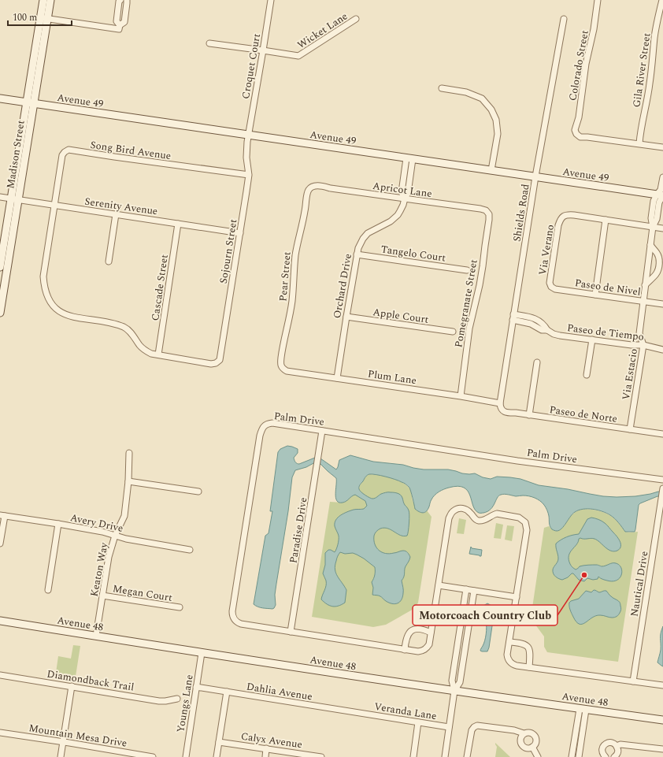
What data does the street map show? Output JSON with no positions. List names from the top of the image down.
{
  "streets": {
    "main road": ["Avenue 49", "Madison Street", "Avenue 48"],
    "street": [
      "Wicket Lane",
      "Colorado Street",
      "Croquet Court",
      "Gila River Street",
      "Song Bird Avenue",
      "Apricot Lane",
      "Serenity Avenue",
      "Shields Road",
      "Via Verano",
      "Sojourn Street",
      "Tangelo Court",
      "Pear Street",
      "Orchard Drive",
      "Paseo de Nivel",
      "Cascade Street",
      "Pomegranate Street",
      "Apple Court",
      "Paseo de Tiempo",
      "Via Estacio",
      "Plum Lane",
      "Paseo de Norte",
      "Palm Drive",
      "Avery Drive",
      "Paradise Drive",
      "Keaton Way",
      "Nautical Drive",
      "Megan Court",
      "Diamondback Trail",
      "Dahlia Avenue",
      "Youngs Lane",
      "Veranda Lane",
      "Mountain Mesa Drive",
      "Calyx Avenue"
    ]
  },
  "crossings": [
    ["Wicket Lane", "Croquet Court"],
    ["Colorado Street", "Gila River Street"],
    ["Croquet Court", "Avenue 49"],
    ["Croquet Court", "Sojourn Street"],
    ["Avenue 49", "Madison Street"],
    ["Avenue 49", "Shields Road"],
    ["Avenue 49", "Sojourn Street"],
    ["Avenue 49", "Orchard Drive"],
    ["Avenue 49", "Via Estacio"],
    ["Song Bird Avenue", "Serenity Avenue"],
    ["Song Bird Avenue", "Sojourn Street"],
    ["Song Bird Avenue", "Cascade Street"],
    ["Madison Street", "Serenity Avenue"],
    ["Apricot Lane", "Pear Street"],
    ["Apricot Lane", "Orchard Drive"],
    ["Apricot Lane", "Pomegranate Street"],
    ["Serenity Avenue", "Sojourn Street"],
    ["Serenity Avenue", "Cascade Street"],
    ["Shields Road", "Paseo de Tiempo"],
    ["Shields Road", "Plum Lane"],
    ["Shields Road", "Paseo de Norte"],
    ["Via Verano", "Paseo de Nivel"],
    ["Sojourn Street", "Cascade Street"],
    ["Tangelo Court", "Orchard Drive"],
    ["Pear Street", "Plum Lane"],
    ["Orchard Drive", "Apple Court"],
    ["Orchard Drive", "Plum Lane"],
    ["Paseo de Nivel", "Via Estacio"],
    ["Pomegranate Street", "Plum Lane"],
    ["Paseo de Tiempo", "Via Estacio"],
    ["Via Estacio", "Paseo de Norte"],
    ["Palm Drive", "Paradise Drive"],
    ["Palm Drive", "Nautical Drive"],
    ["Avery Drive", "Keaton Way"],
    ["Keaton Way", "Megan Court"],
    ["Keaton Way", "Avenue 48"],
    ["Avenue 48", "Youngs Lane"],
    ["Dahlia Avenue", "Youngs Lane"],
    ["Dahlia Avenue", "Veranda Lane"]
  ],
  "places": ["Motorcoach Country Club"],
  "scale_bar": "100 m"
}
